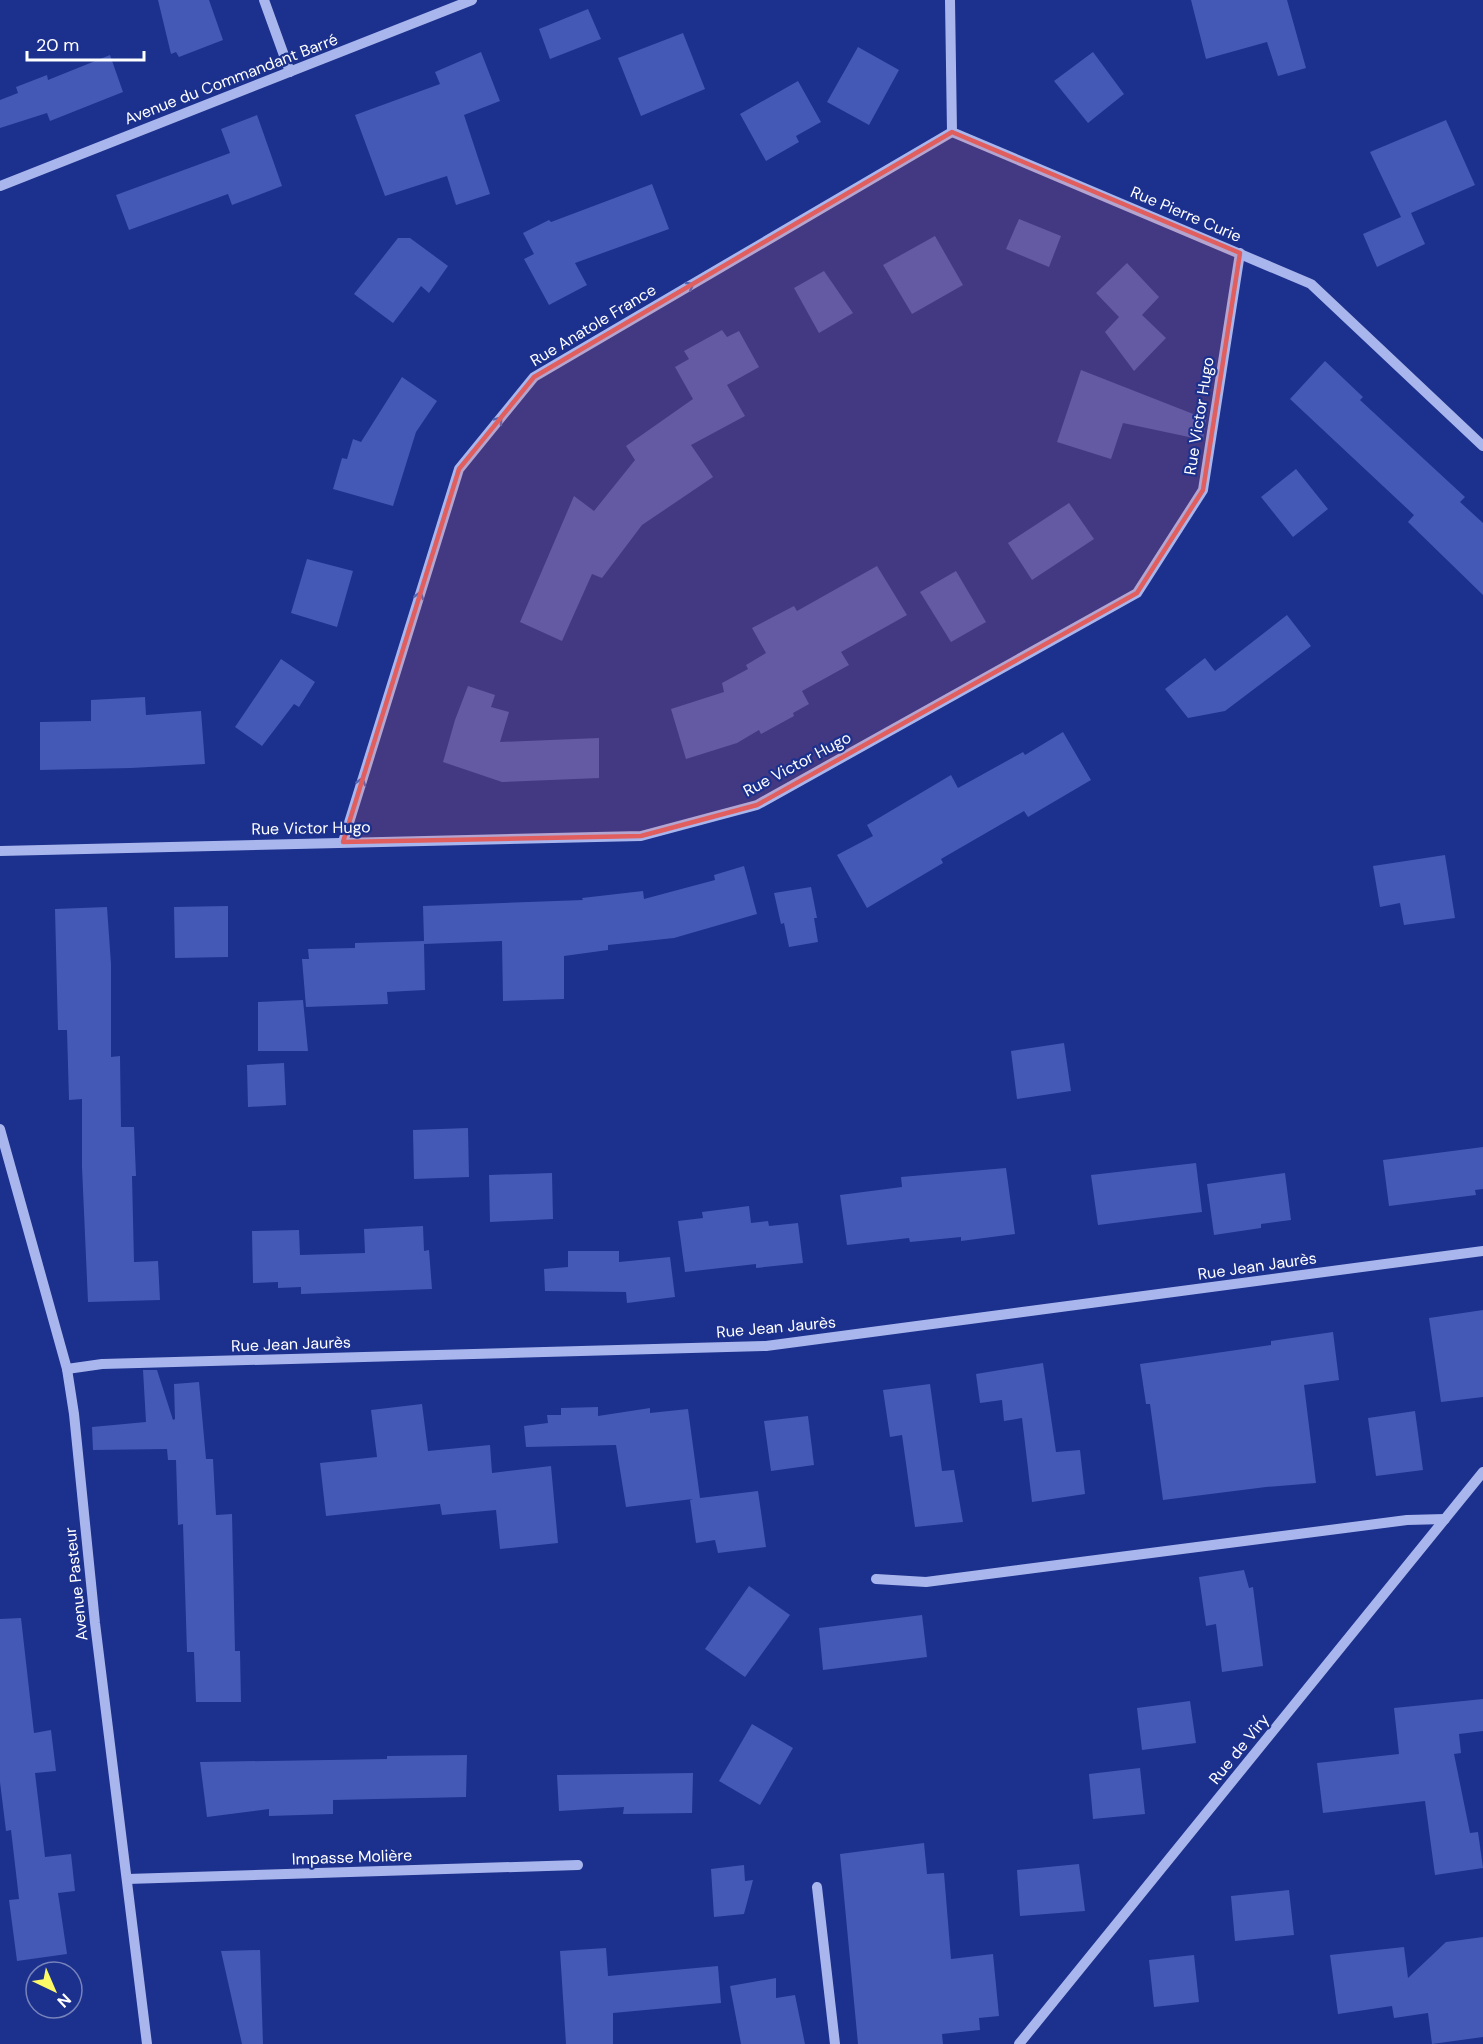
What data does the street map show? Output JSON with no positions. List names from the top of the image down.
{
  "streets": {
    "street": [
      "Avenue du Commandant Barré",
      "Rue Pierre Curie",
      "Rue Anatole France",
      "Rue Victor Hugo",
      "Rue Jean Jaurès",
      "Avenue Pasteur",
      "Rue de Viry",
      "Impasse Molière"
    ]
  },
  "crossings": [
    ["Rue Pierre Curie", "Rue Anatole France"],
    ["Rue Pierre Curie", "Rue Victor Hugo"],
    ["Rue Anatole France", "Rue Victor Hugo"],
    ["Rue Jean Jaurès", "Avenue Pasteur"],
    ["Avenue Pasteur", "Impasse Molière"]
  ],
  "one_way": ["Rue Anatole France"],
  "scale_bar": "20 m",
  "north": "bottom right"
}
